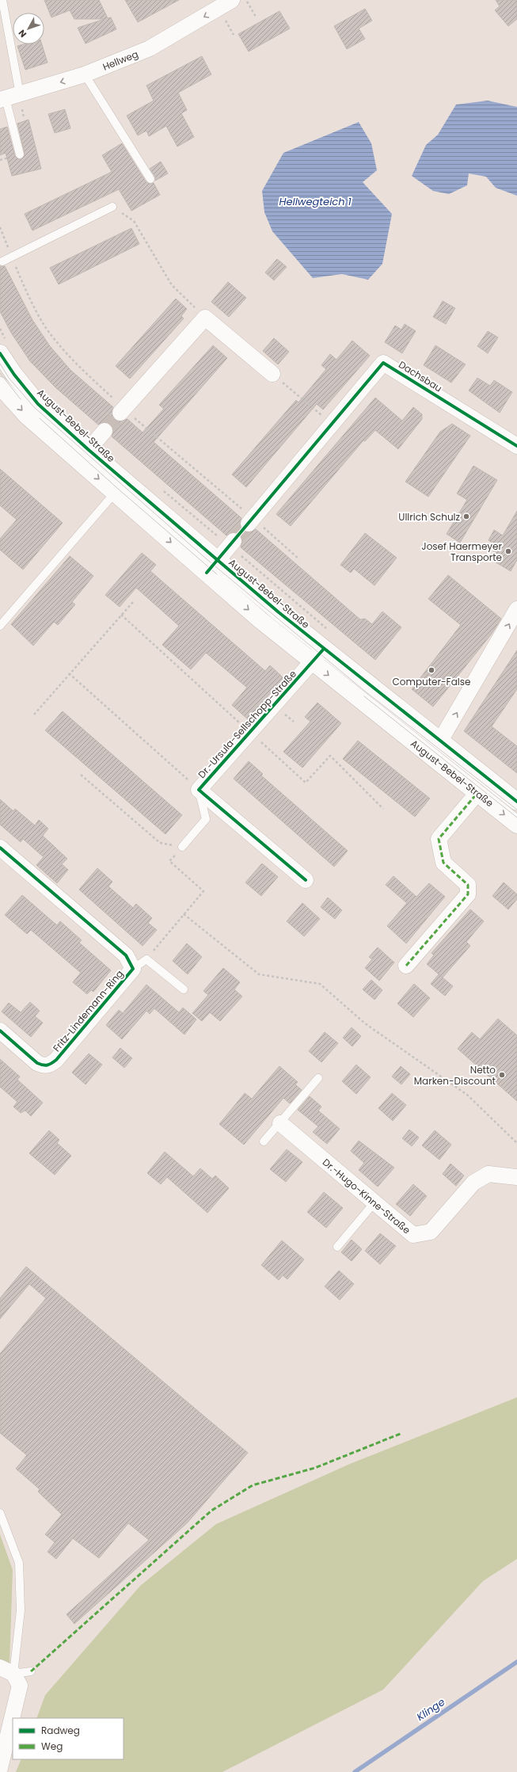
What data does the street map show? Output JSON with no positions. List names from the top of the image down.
{
  "streets": {
    "street": [
      "Hellweg",
      "Dachsbau",
      "August-Bebel-Straße",
      "Dr.-Ursula-Sellschopp-Straße",
      "Fritz-Lindemann-Ring",
      "Dr.-Hugo-Kinne-Straße"
    ]
  },
  "crossings": [
    ["August-Bebel-Straße", "Dr.-Ursula-Sellschopp-Straße"]
  ],
  "one_way": ["Hellweg"],
  "water": ["Hellwegteich 1", "Klinge"],
  "places": [
    "Ullrich Schulz",
    "Josef Haermeyer Transporte",
    "Computer-False",
    "Netto Marken-Discount"
  ],
  "legend": ["Radweg", "Weg"],
  "north": "bottom left"
}
